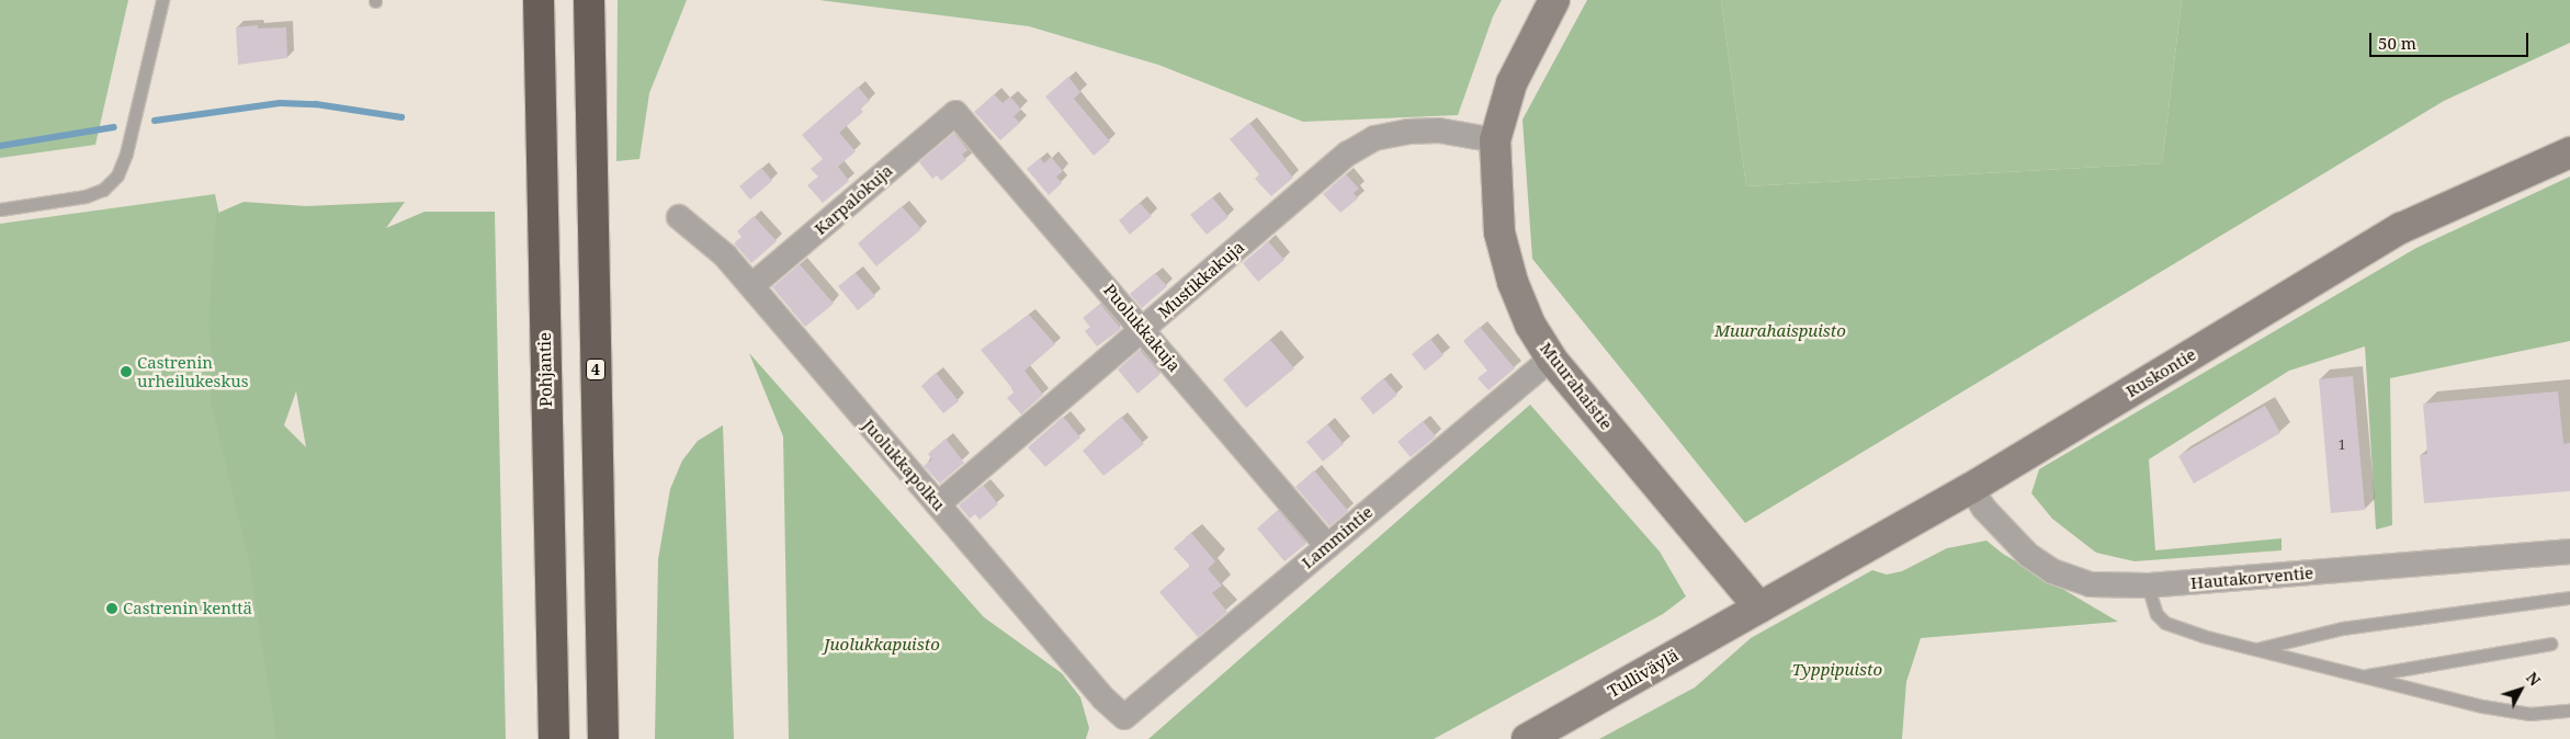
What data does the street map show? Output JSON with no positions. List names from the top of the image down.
{
  "streets": {
    "highway": ["Pohjantie", "4"],
    "main road": ["Ruskontie", "Muurahaistie", "Tulliväylä"],
    "street": [
      "Karpalokuja",
      "Mustikkakuja",
      "Puolukkakuja",
      "Juolukkapolku",
      "Lammintie",
      "Hautakorventie"
    ]
  },
  "crossings": [
    ["Karpalokuja", "Puolukkakuja"],
    ["Karpalokuja", "Juolukkapolku"],
    ["Mustikkakuja", "Puolukkakuja"],
    ["Mustikkakuja", "Muurahaistie"],
    ["Mustikkakuja", "Juolukkapolku"],
    ["Puolukkakuja", "Lammintie"],
    ["Ruskontie", "Muurahaistie"],
    ["Ruskontie", "Hautakorventie"],
    ["Ruskontie", "Tulliväylä"],
    ["Muurahaistie", "Lammintie"],
    ["Muurahaistie", "Tulliväylä"],
    ["Juolukkapolku", "Lammintie"]
  ],
  "parks": ["Muurahaispuisto", "Juolukkapuisto", "Typpipuisto"],
  "places": ["Castrenin urheilukeskus", "Castrenin kenttä"],
  "house_numbers": ["1"],
  "scale_bar": "50 m",
  "north": "top right"
}
